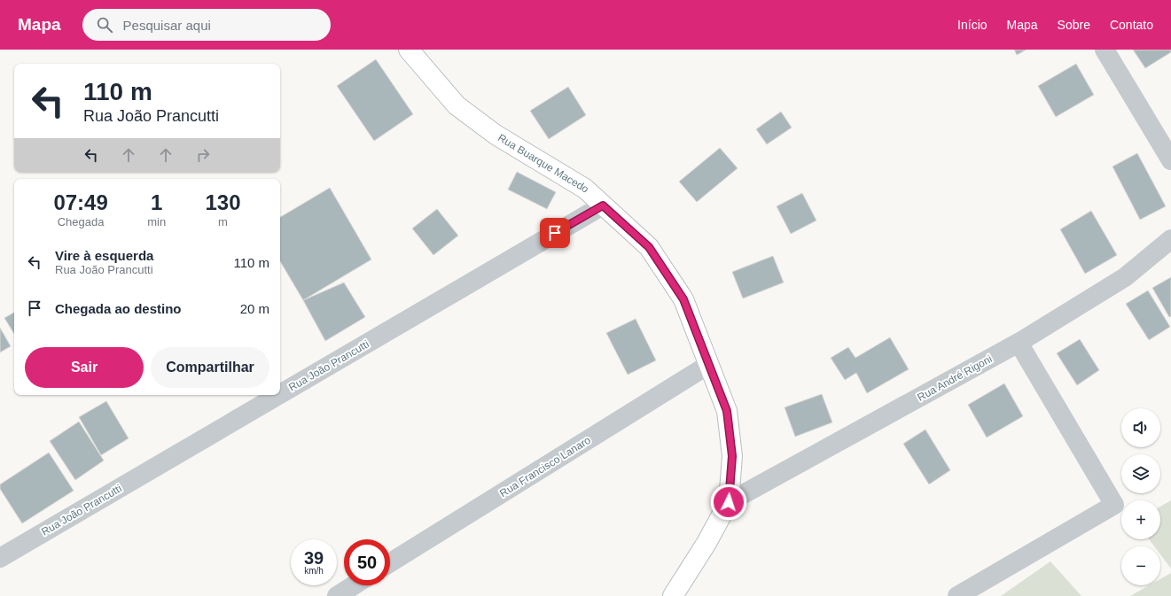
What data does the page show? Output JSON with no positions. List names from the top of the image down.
{
  "streets": {
    "main road": ["Rua Buarque Macedo"],
    "street": ["Rua João Prancutti", "Rua André Rigoni", "Rua Francisco Lanaro"]
  },
  "crossings": [
    ["Rua Buarque Macedo", "Rua João Prancutti"],
    ["Rua Buarque Macedo", "Rua André Rigoni"],
    ["Rua Buarque Macedo", "Rua Francisco Lanaro"]
  ],
  "page": {
    "header": "Mapa",
    "search": "Pesquisar aqui",
    "nav": [
      "Início",
      "Mapa",
      "Sobre",
      "Contato"
    ],
    "turn": ["110 m", "Rua João Prancutti"],
    "eta": [
      "07:49",
      "Chegada",
      "1",
      "min",
      "130",
      "m"
    ],
    "list": [
      {
        "name": "Vire à esquerda",
        "note": "Rua João Prancutti",
        "value": "110 m"
      },
      {
        "name": "Chegada ao destino",
        "value": "20 m"
      }
    ],
    "buttons": ["Sair", "Compartilhar"],
    "map_buttons": ["+", "−"],
    "speed": "39 km/h",
    "limit": "50"
  }
}
